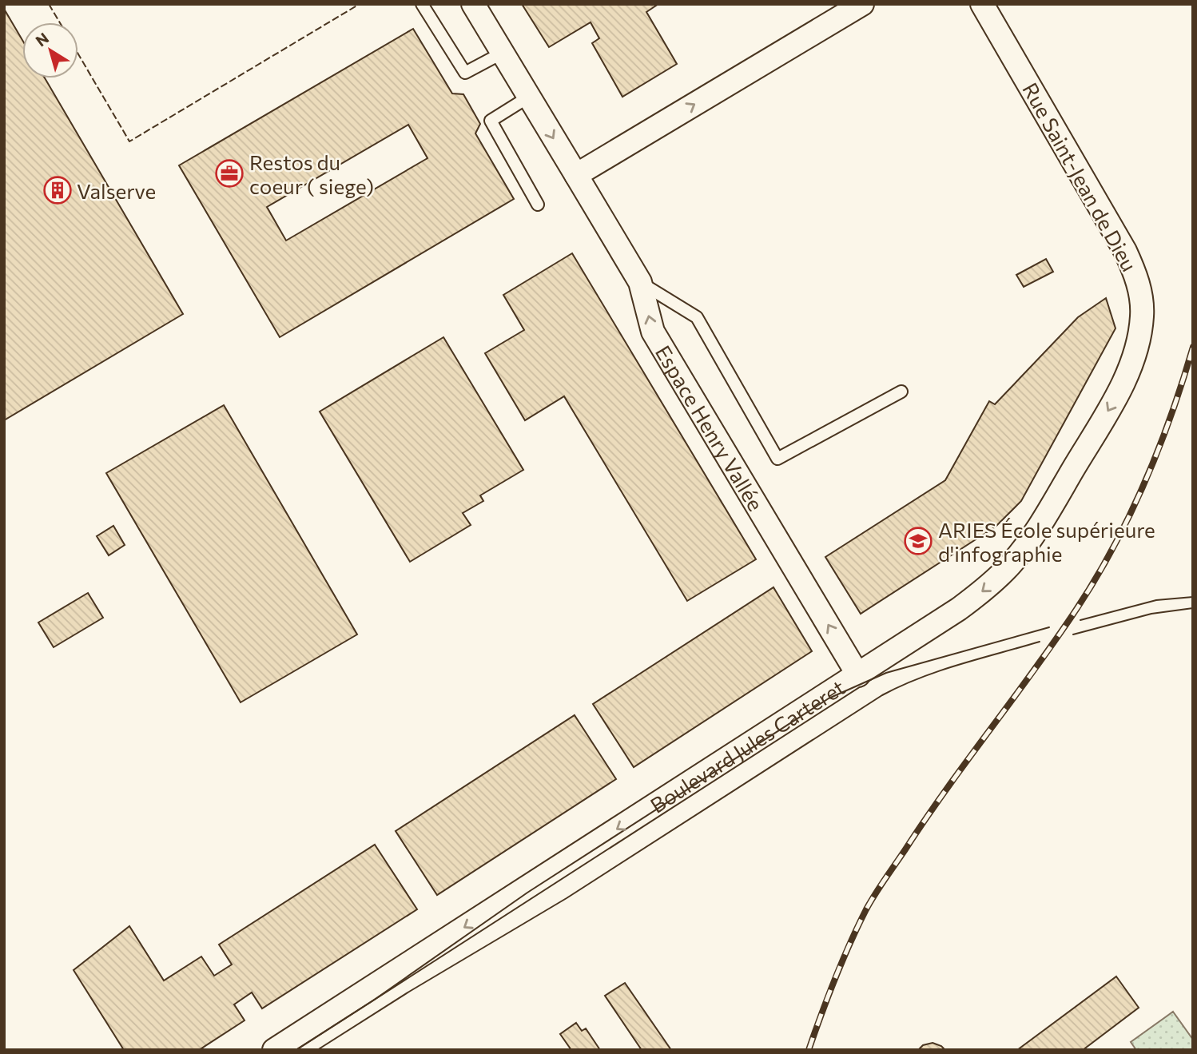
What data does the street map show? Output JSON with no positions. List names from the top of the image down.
{
  "streets": {
    "street": ["Rue Saint-Jean de Dieu", "Espace Henry Vallée", "Boulevard Jules Carteret"]
  },
  "crossings": [
    ["Rue Saint-Jean de Dieu", "Boulevard Jules Carteret"],
    ["Espace Henry Vallée", "Boulevard Jules Carteret"]
  ],
  "one_way": ["Boulevard Jules Carteret"],
  "places": {
    "office": ["Restos du coeur ( siege)"],
    "building": ["Valserve"],
    "school or university": ["ARIES École supérieure d'infographie"]
  },
  "north": "top left"
}
